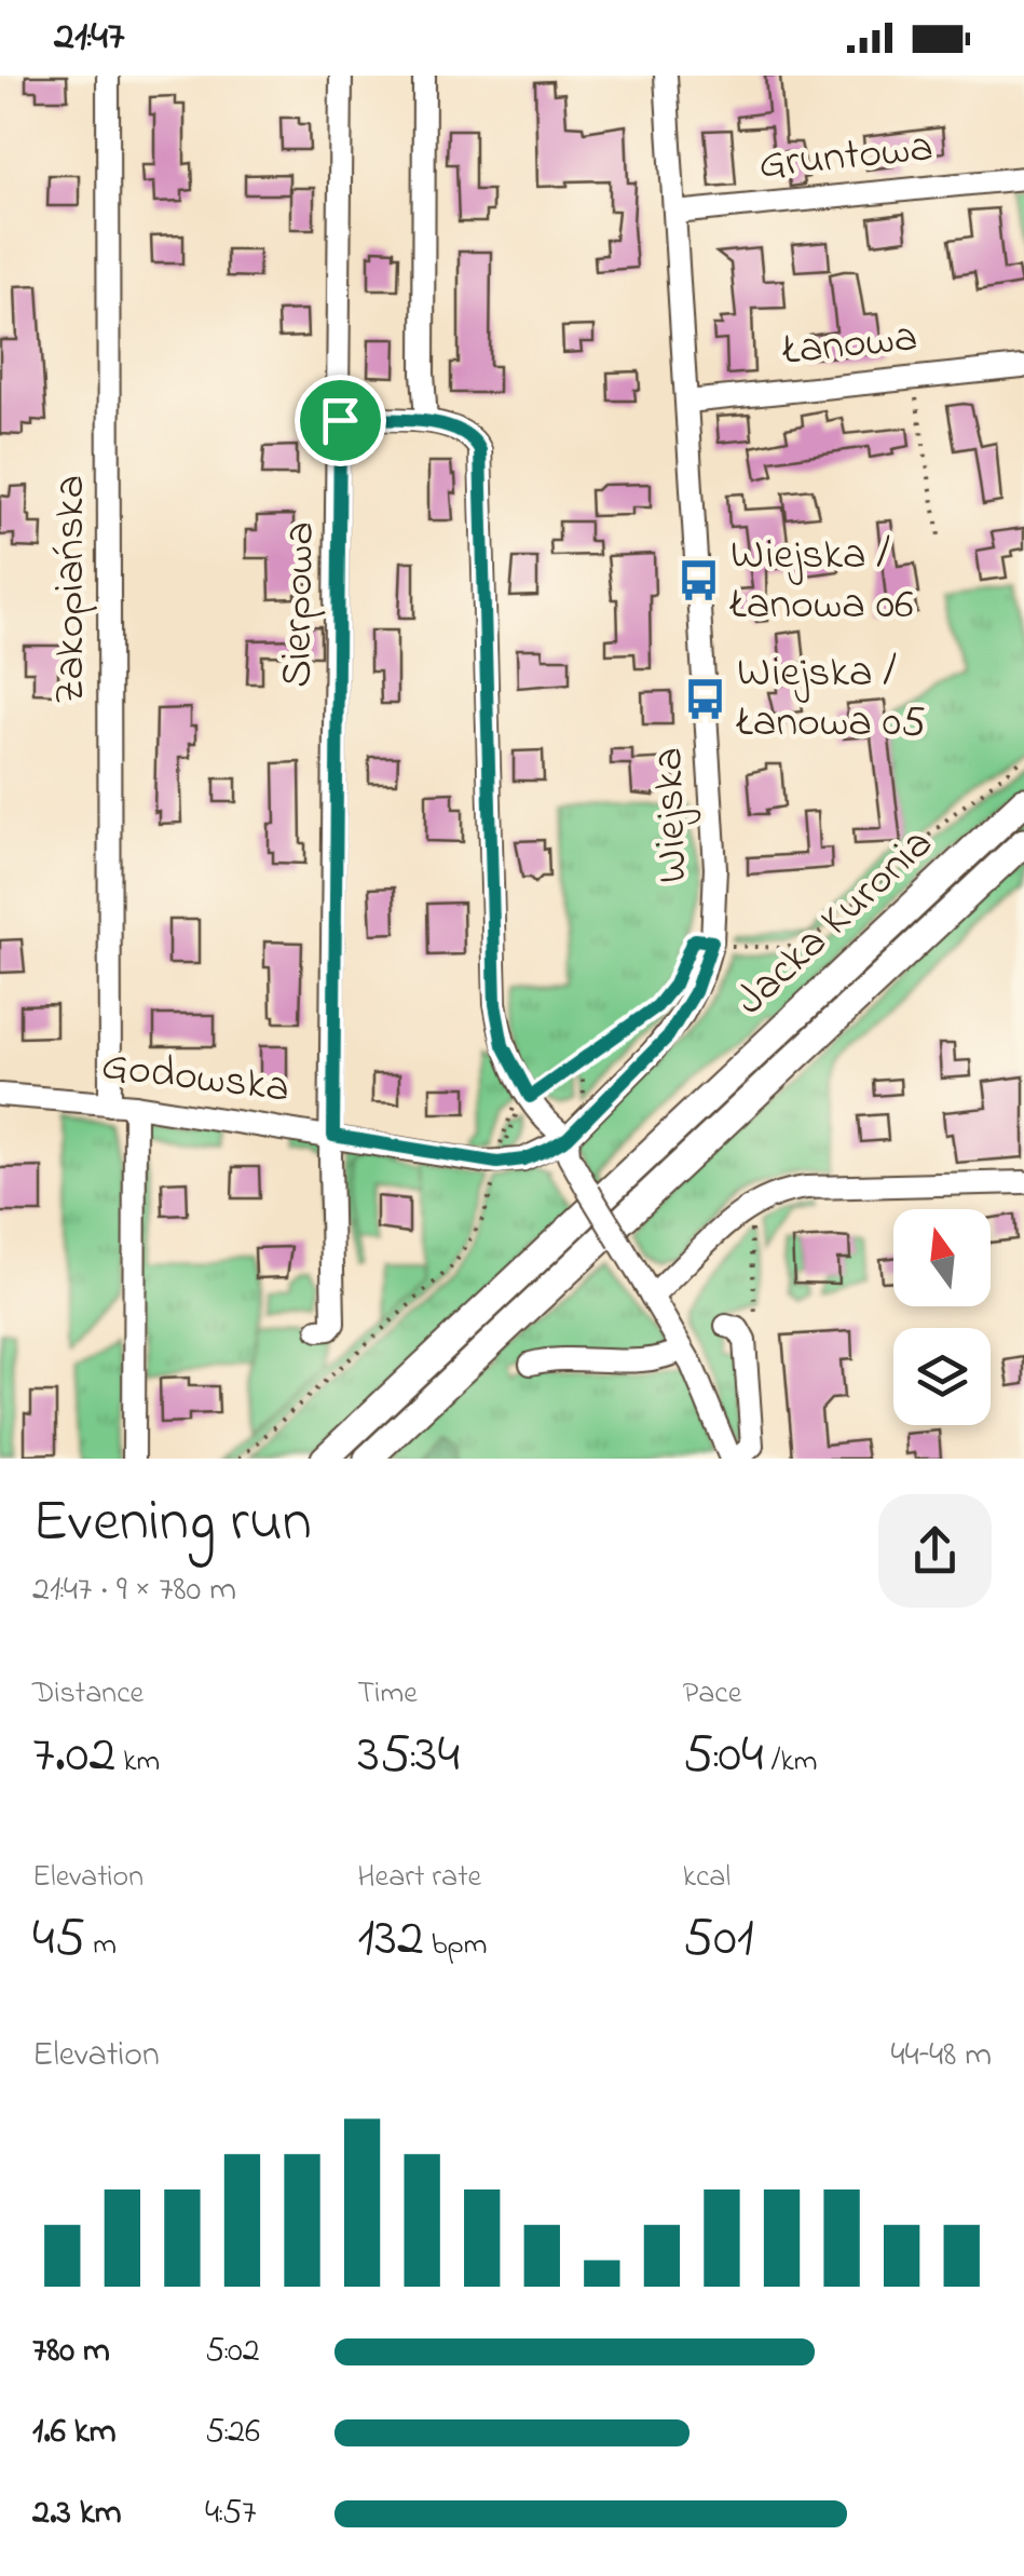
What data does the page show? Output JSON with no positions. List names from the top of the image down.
{
  "streets": {
    "main road": ["Jacka Kuronia"],
    "street": [
      "Gruntowa",
      "Łanowa",
      "Zakopiańska",
      "Sierpowa",
      "Wiejska",
      "Godowska"
    ]
  },
  "crossings": [
    ["Gruntowa", "Wiejska"],
    ["Łanowa", "Wiejska"],
    ["Zakopiańska", "Godowska"],
    ["Sierpowa", "Godowska"],
    ["Wiejska", "Godowska"]
  ],
  "places": {
    "bus stop": ["Wiejska / Łanowa 06", "Wiejska / Łanowa 05"]
  },
  "north": "top",
  "page": {
    "status": "21:47",
    "heading": ["Evening run", "21:47 · 9 × 780 m"],
    "stats": [
      ["Distance", "7.02 km"],
      ["Time", "35:34"],
      ["Pace", "5:04 /km"],
      ["Elevation", "45 m"],
      ["Heart rate", "132 bpm"],
      ["kcal", "501"]
    ],
    "chart": ["Elevation", "44–48 m"],
    "list": [
      {
        "name": "780 m",
        "note": "5:02"
      },
      {
        "name": "1.6 km",
        "note": "5:26"
      },
      {
        "name": "2.3 km",
        "note": "4:57"
      }
    ]
  }
}
